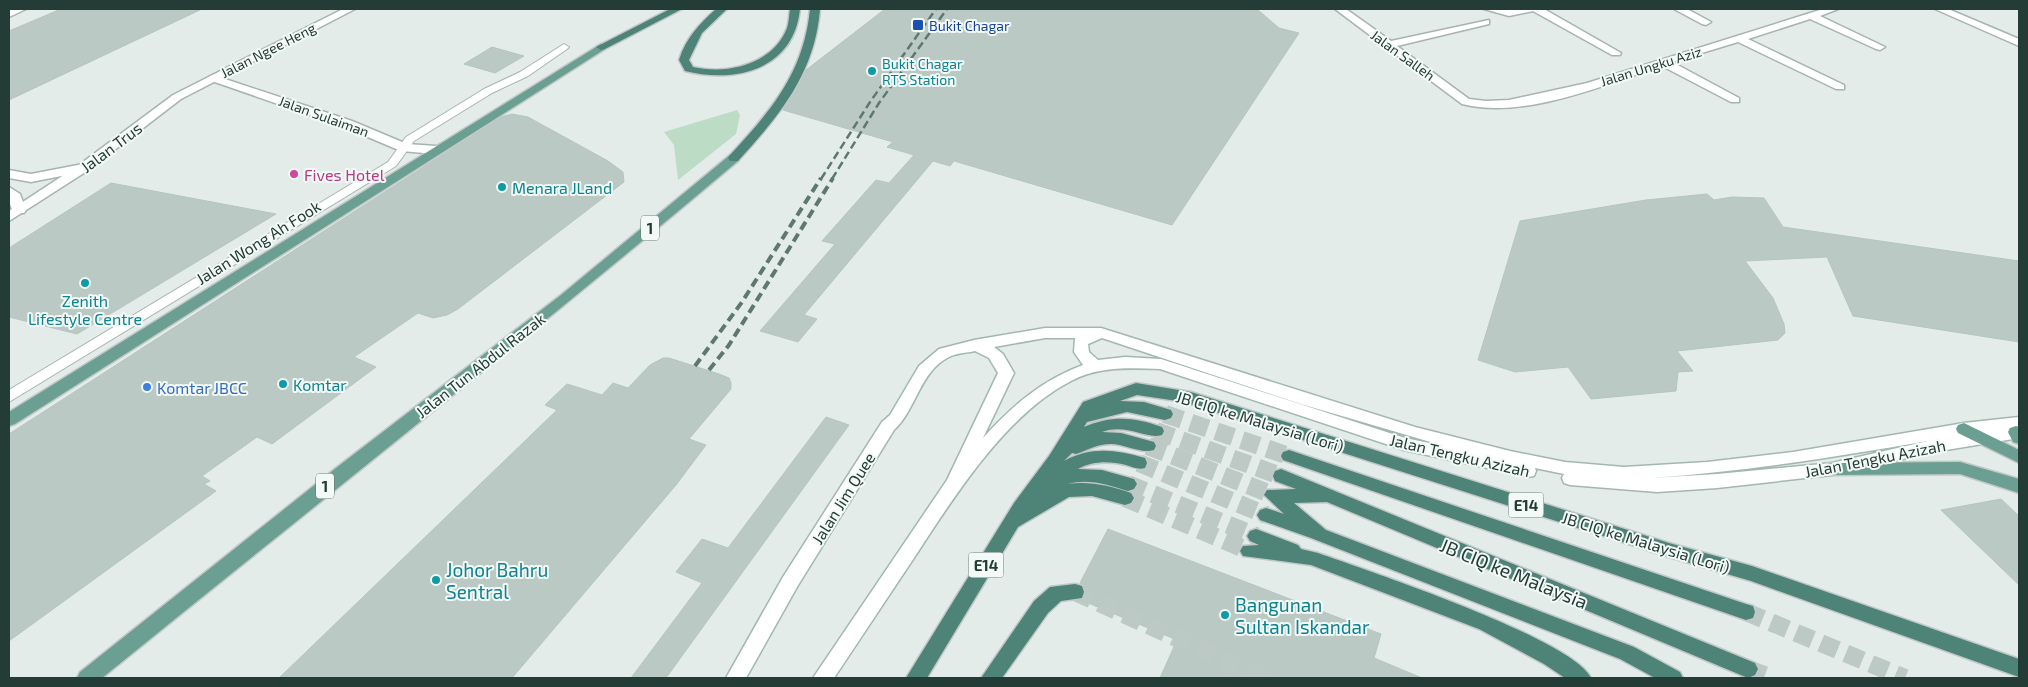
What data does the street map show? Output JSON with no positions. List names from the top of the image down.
{
  "streets": {
    "highway": [
      "1",
      "Jalan Tun Abdul Razak",
      "JB CIQ ke Malaysia (Lori)",
      "E14",
      "JB CIQ ke Malaysia"
    ],
    "main road": ["Jalan Wong Ah Fook"],
    "street": [
      "Jalan Ngee Heng",
      "Jalan Salleh",
      "Jalan Ungku Aziz",
      "Jalan Sulaiman",
      "Jalan Trus",
      "Jalan Tengku Azizah",
      "Jalan Jim Quee"
    ]
  },
  "crossings": [
    ["Jalan Ngee Heng", "Jalan Sulaiman"],
    ["Jalan Ngee Heng", "Jalan Trus"],
    ["Jalan Salleh", "Jalan Ungku Aziz"],
    ["Jalan Sulaiman", "Jalan Trus"],
    ["Jalan Sulaiman", "Jalan Wong Ah Fook"],
    ["JB CIQ ke Malaysia (Lori)", "E14"],
    ["Jalan Tengku Azizah", "Jalan Jim Quee"]
  ],
  "places": {
    "transit": ["Bukit Chagar"],
    "other": [
      "Bukit Chagar RTS Station",
      "Fives Hotel",
      "Menara JLand",
      "Zenith Lifestyle Centre",
      "Komtar",
      "Komtar JBCC",
      "Johor Bahru Sentral",
      "Bangunan Sultan Iskandar"
    ]
  }
}
